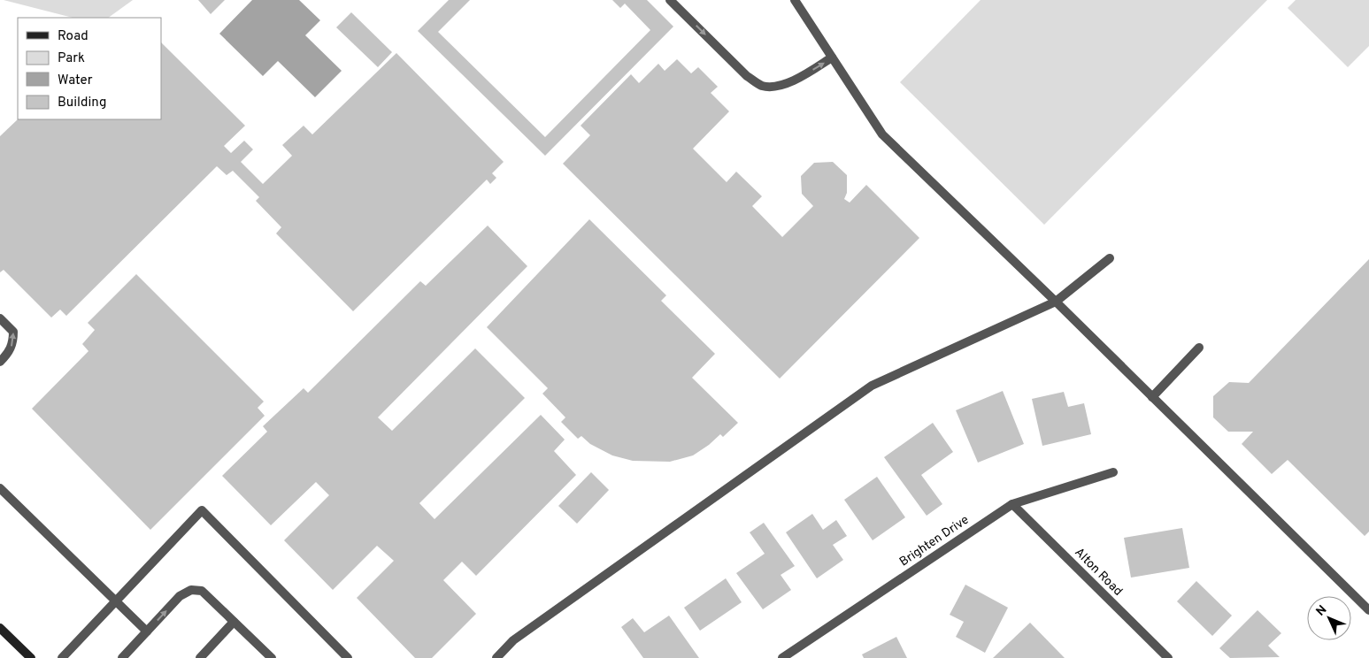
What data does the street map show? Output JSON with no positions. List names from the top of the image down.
{
  "streets": {
    "street": ["Brighten Drive", "Alton Road"]
  },
  "crossings": [
    ["Brighten Drive", "Alton Road"]
  ],
  "legend": [
    "Road",
    "Park",
    "Water",
    "Building"
  ],
  "north": "top left"
}
